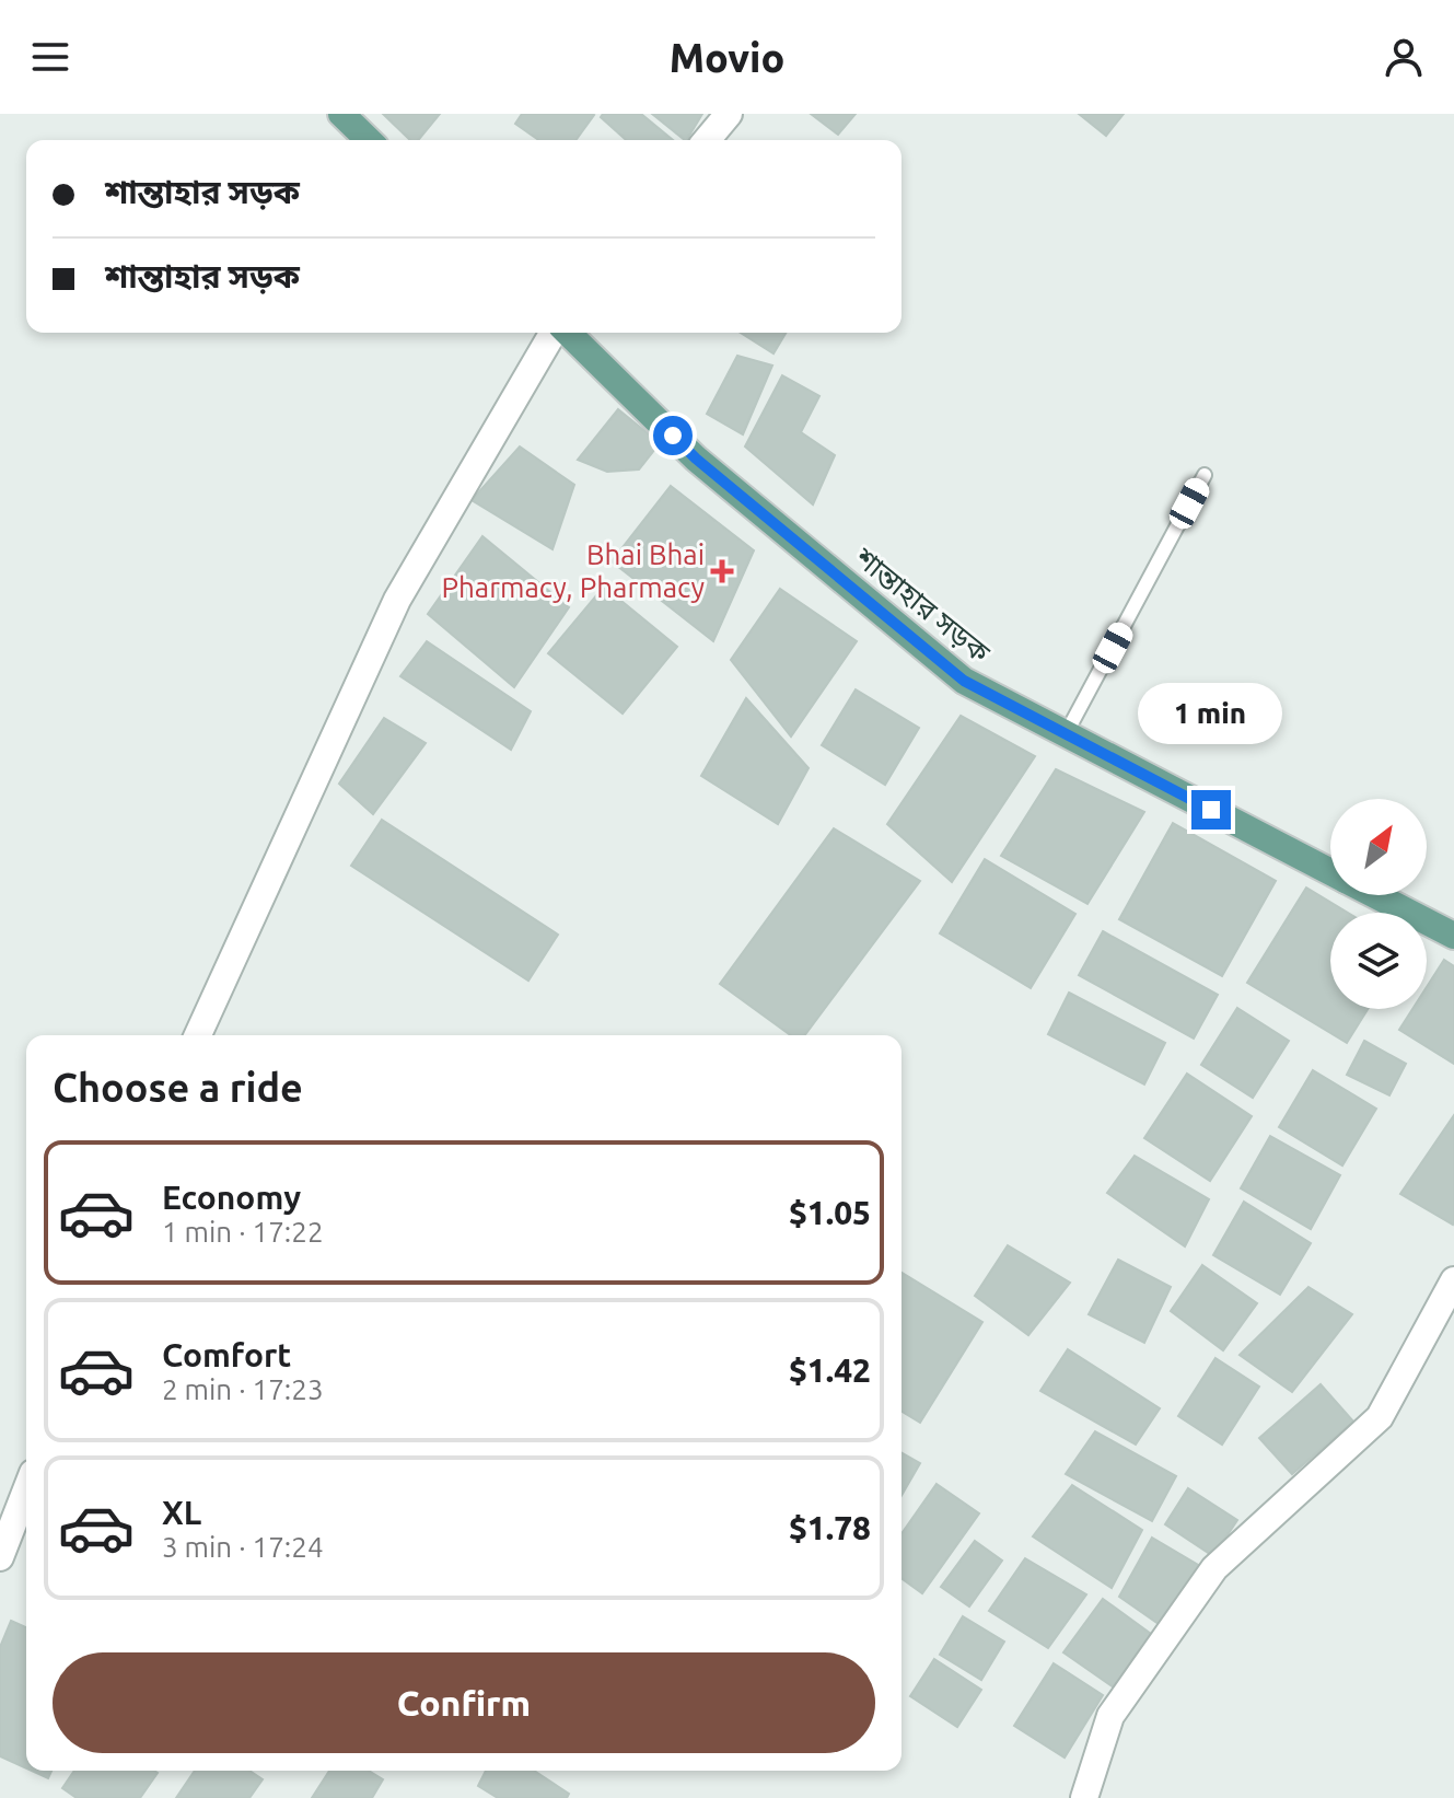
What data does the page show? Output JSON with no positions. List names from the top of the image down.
{
  "streets": {
    "main road": ["শান্তাহার সড়ক"]
  },
  "places": {
    "health": ["Bhai Bhai Pharmacy, Pharmacy"]
  },
  "north": "top right",
  "page": {
    "header": "Movio",
    "banner": ["শান্তাহার সড়ক", "শান্তাহার সড়ক"],
    "bubble": "1 min",
    "heading": "Choose a ride",
    "list": [
      {
        "name": "Economy",
        "note": "1 min · 17:22",
        "value": "$1.05"
      },
      {
        "name": "Comfort",
        "note": "2 min · 17:23",
        "value": "$1.42"
      },
      {
        "name": "XL",
        "note": "3 min · 17:24",
        "value": "$1.78"
      }
    ],
    "buttons": "Confirm"
  }
}
